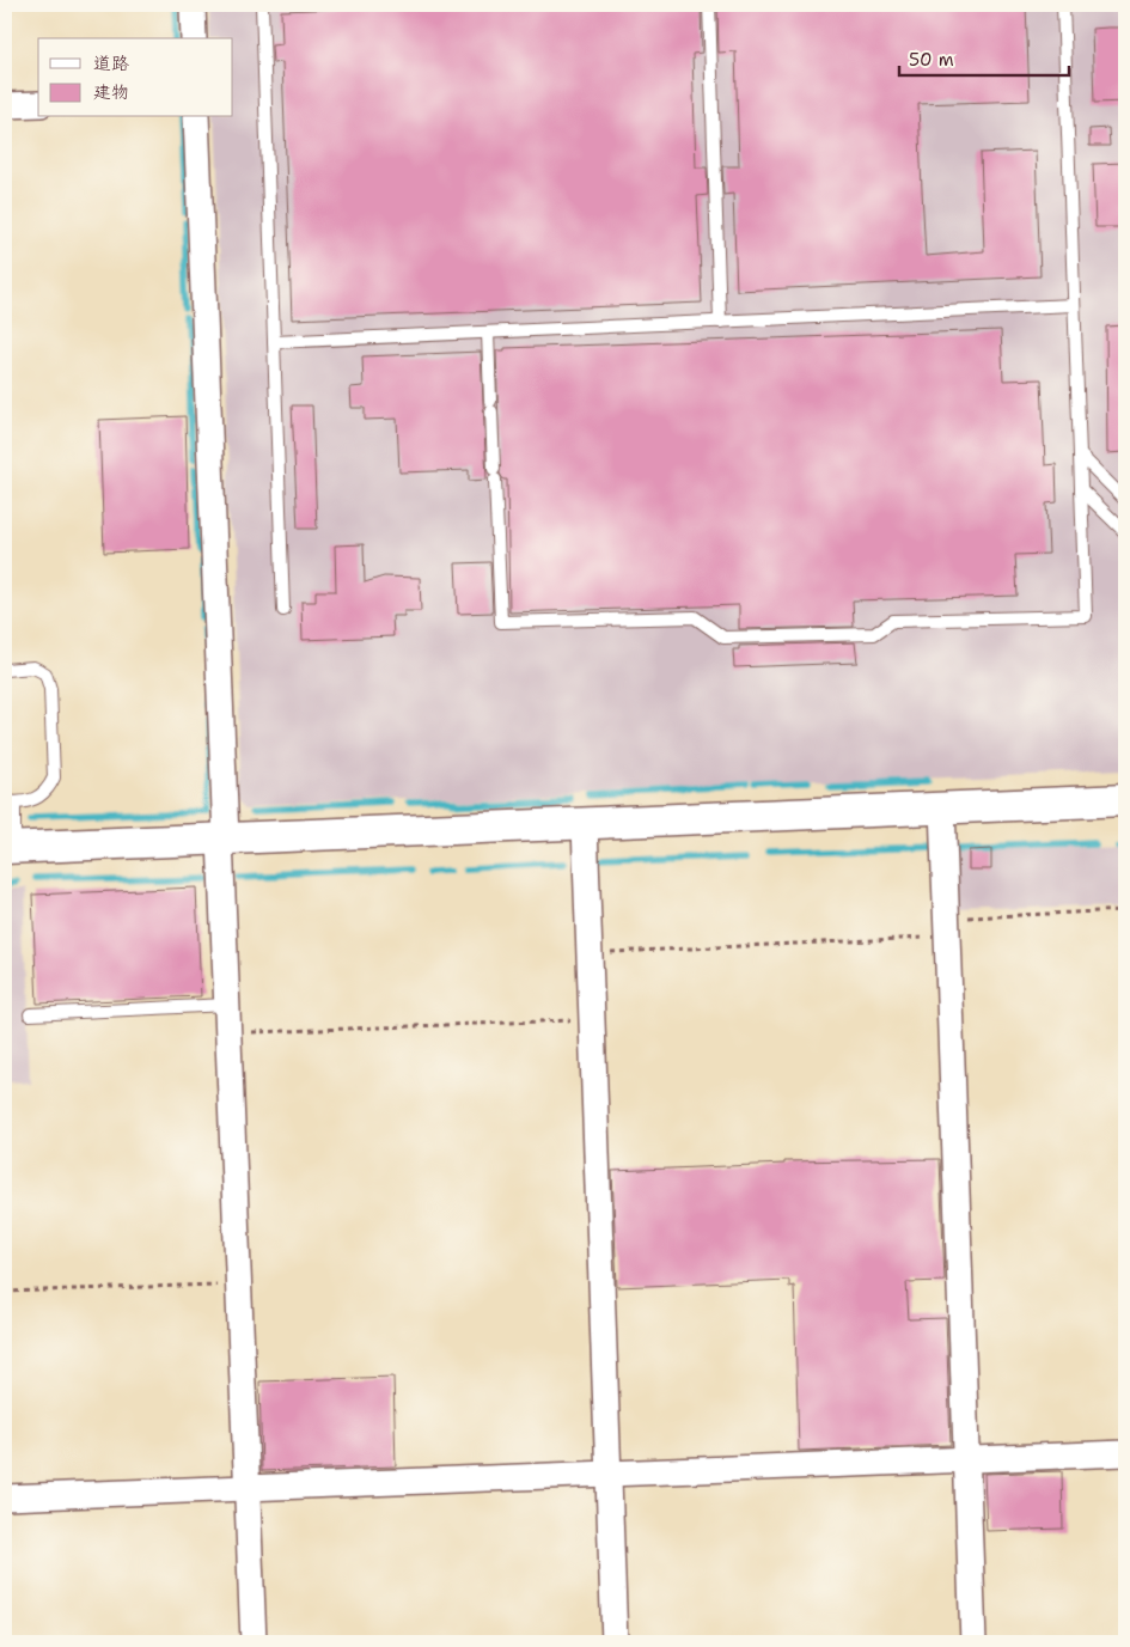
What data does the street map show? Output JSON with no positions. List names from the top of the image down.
{
  "legend": ["道路", "建物"],
  "scale_bar": "50 m"
}
